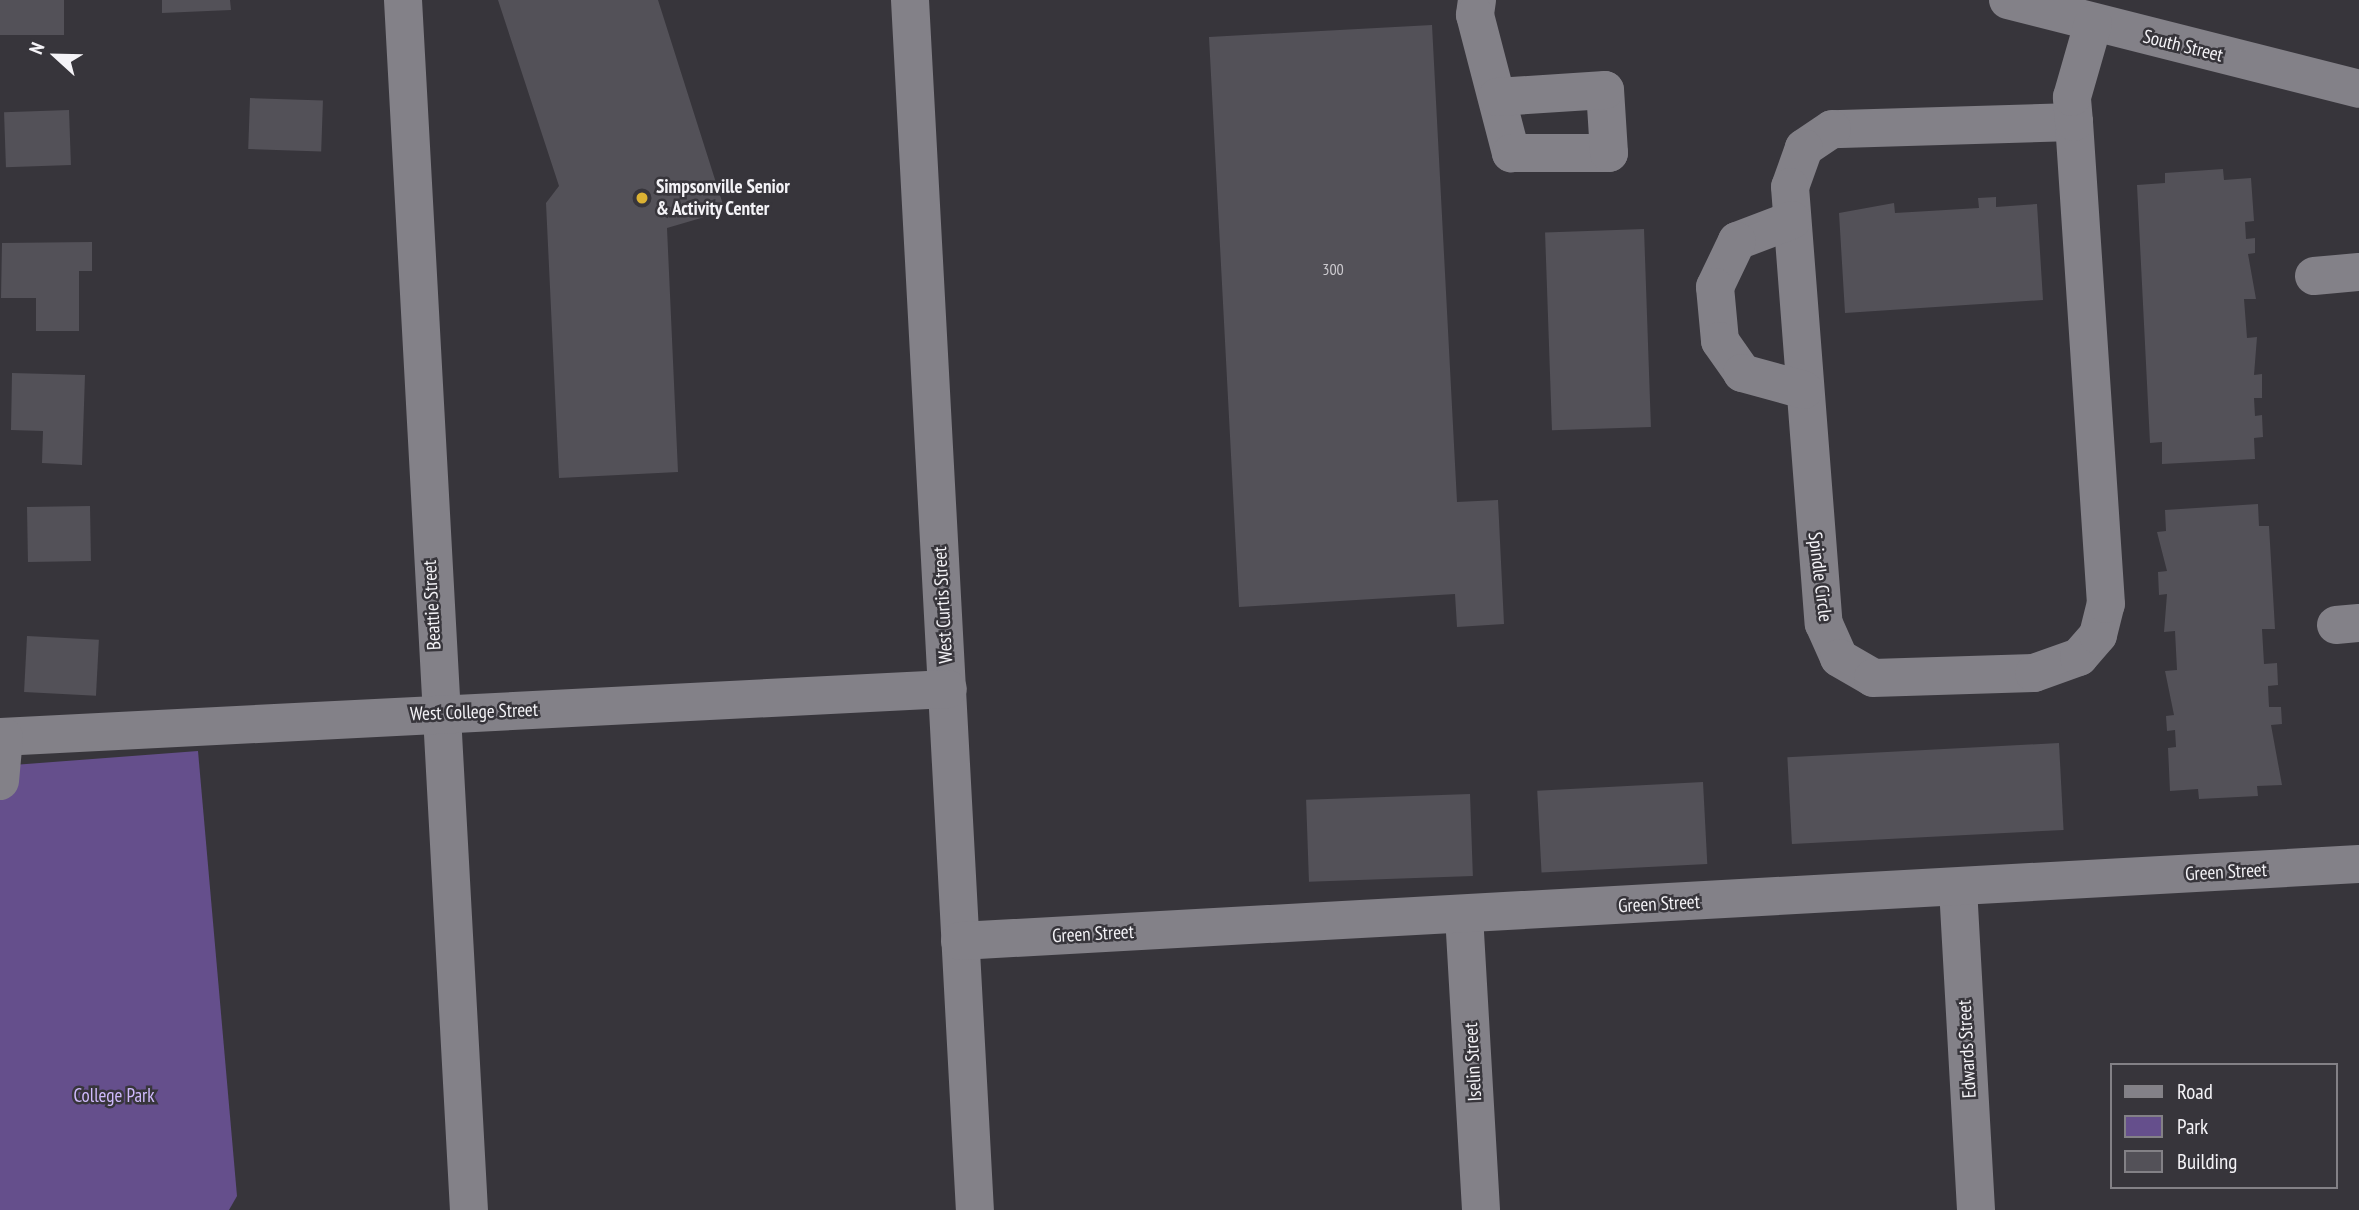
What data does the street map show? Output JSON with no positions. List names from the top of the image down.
{
  "streets": {
    "street": [
      "South Street",
      "Spindle Circle",
      "Beattie Street",
      "West Curtis Street",
      "West College Street",
      "Green Street",
      "Edwards Street",
      "Iselin Street"
    ]
  },
  "crossings": [
    ["South Street", "Spindle Circle"],
    ["Beattie Street", "West College Street"],
    ["West Curtis Street", "West College Street"],
    ["West Curtis Street", "Green Street"],
    ["Green Street", "Edwards Street"],
    ["Green Street", "Iselin Street"]
  ],
  "parks": ["College Park"],
  "places": ["Simpsonville Senior & Activity Center"],
  "house_numbers": ["300"],
  "legend": ["Road", "Park", "Building"],
  "north": "left"
}
